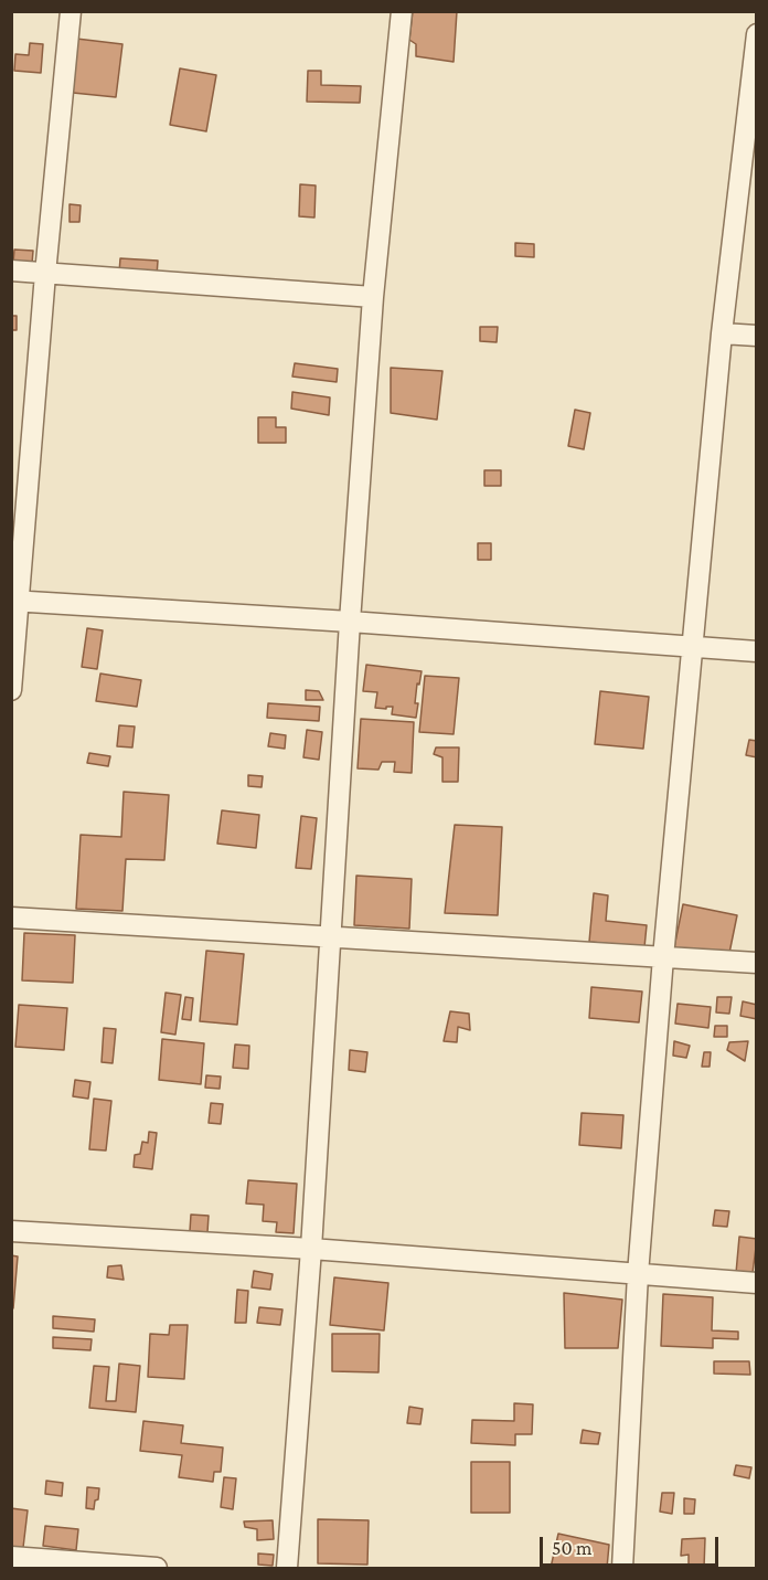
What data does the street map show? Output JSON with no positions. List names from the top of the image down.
{
  "scale_bar": "50 m"
}
